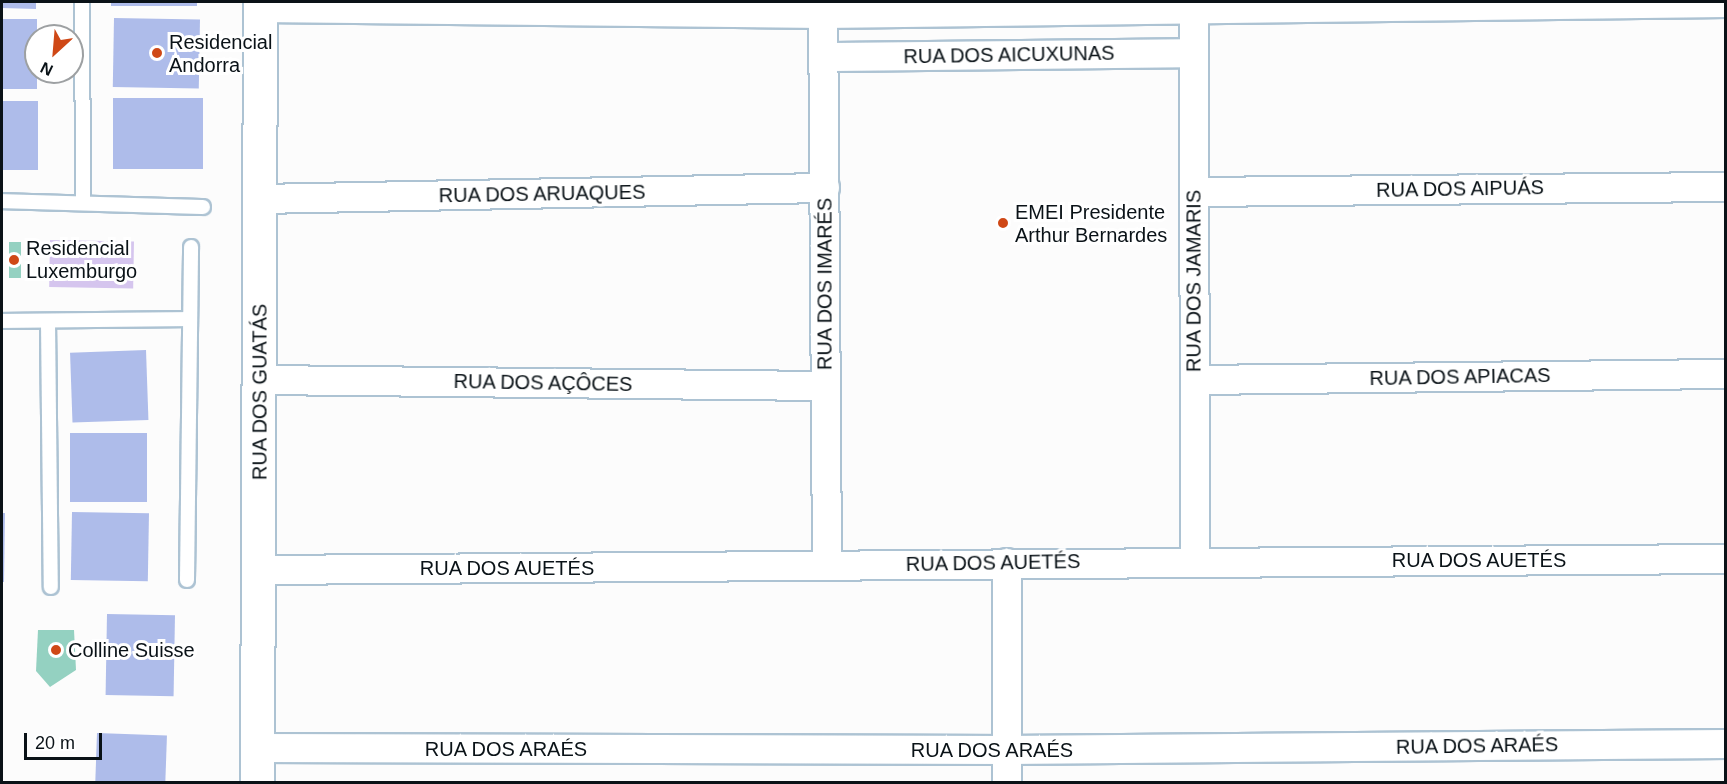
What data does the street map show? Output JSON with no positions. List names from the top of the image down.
{
  "streets": {
    "street": [
      "RUA DOS AICUXUNAS",
      "RUA DOS AIPUÁS",
      "RUA DOS ARUAQUES",
      "RUA DOS JAMARIS",
      "RUA DOS IMARÉS",
      "RUA DOS APIACAS",
      "RUA DOS AÇÔCES",
      "RUA DOS GUATÁS",
      "RUA DOS AUETÉS",
      "RUA DOS ARAÉS"
    ]
  },
  "crossings": [
    ["RUA DOS AICUXUNAS", "RUA DOS JAMARIS"],
    ["RUA DOS AICUXUNAS", "RUA DOS IMARÉS"],
    ["RUA DOS AIPUÁS", "RUA DOS JAMARIS"],
    ["RUA DOS ARUAQUES", "RUA DOS IMARÉS"],
    ["RUA DOS ARUAQUES", "RUA DOS GUATÁS"],
    ["RUA DOS JAMARIS", "RUA DOS APIACAS"],
    ["RUA DOS JAMARIS", "RUA DOS AUETÉS"],
    ["RUA DOS IMARÉS", "RUA DOS AÇÔCES"],
    ["RUA DOS IMARÉS", "RUA DOS AUETÉS"],
    ["RUA DOS AÇÔCES", "RUA DOS GUATÁS"],
    ["RUA DOS GUATÁS", "RUA DOS AUETÉS"],
    ["RUA DOS GUATÁS", "RUA DOS ARAÉS"]
  ],
  "places": [
    "Residencial Andorra",
    "EMEI Presidente Arthur Bernardes",
    "Residencial Luxemburgo",
    "Colline Suisse"
  ],
  "scale_bar": "20 m",
  "north": "bottom left"
}
